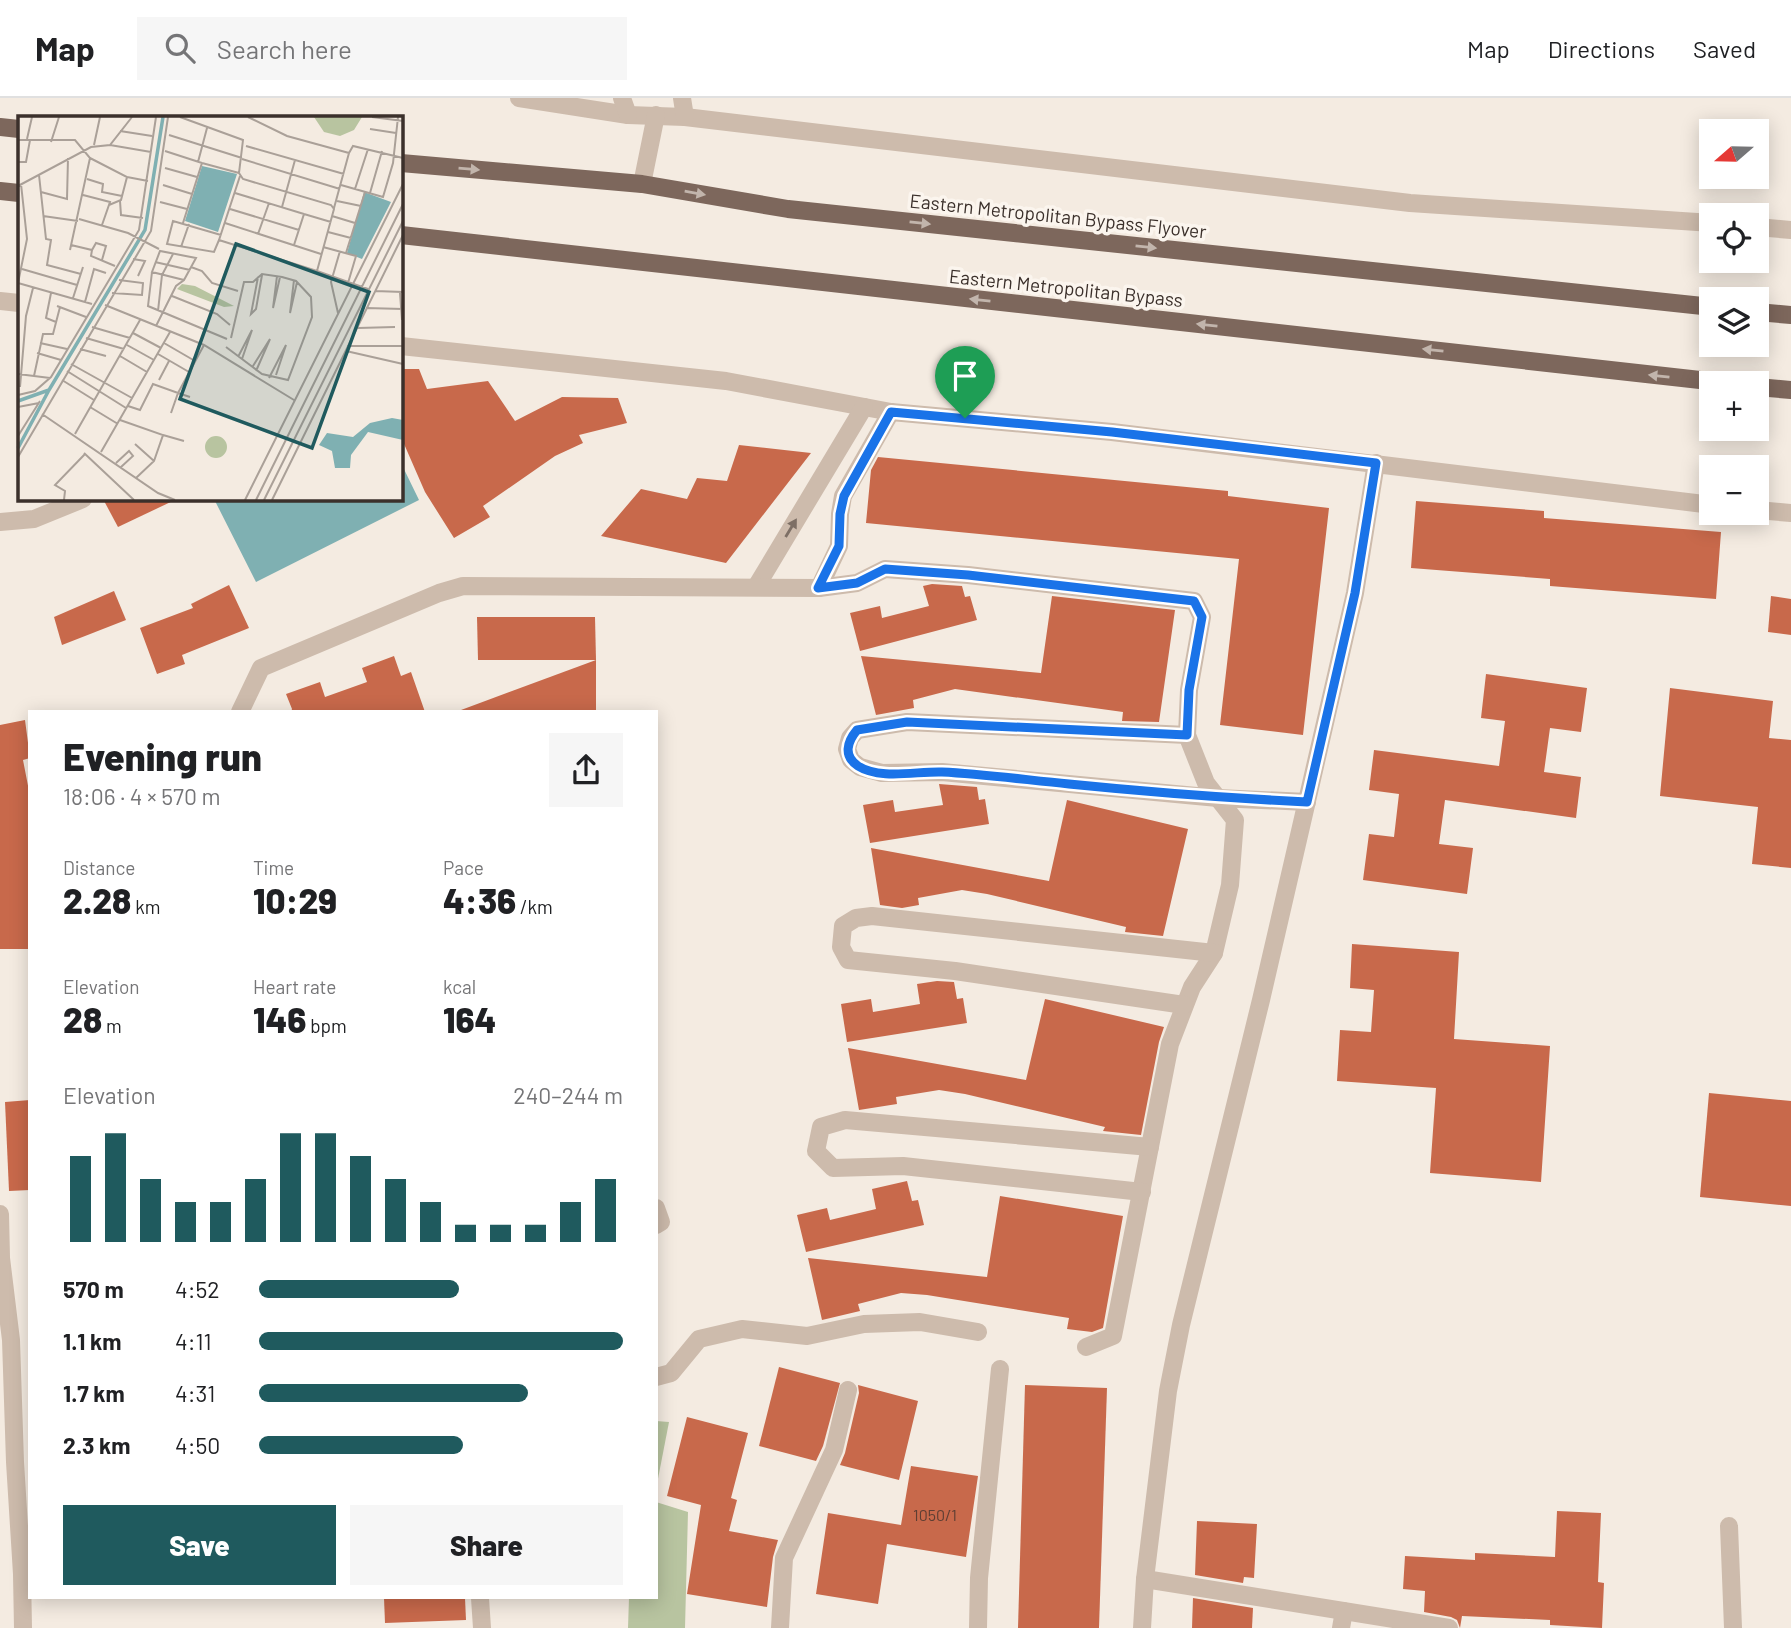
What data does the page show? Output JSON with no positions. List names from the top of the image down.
{
  "streets": {
    "main road": ["Eastern Metropolitan Bypass Flyover", "Eastern Metropolitan Bypass"]
  },
  "one_way": ["Eastern Metropolitan Bypass Flyover", "Eastern Metropolitan Bypass"],
  "house_numbers": ["1050/1"],
  "north": "left",
  "page": {
    "header": "Map",
    "search": "Search here",
    "nav": ["Map", "Directions", "Saved"],
    "map_buttons": ["+", "−"],
    "heading": ["Evening run", "18:06 · 4 × 570 m"],
    "stats": [
      ["Distance", "2.28 km"],
      ["Time", "10:29"],
      ["Pace", "4:36 /km"],
      ["Elevation", "28 m"],
      ["Heart rate", "146 bpm"],
      ["kcal", "164"]
    ],
    "chart": ["Elevation", "240–244 m"],
    "list": [
      {
        "name": "570 m",
        "note": "4:52"
      },
      {
        "name": "1.1 km",
        "note": "4:11"
      },
      {
        "name": "1.7 km",
        "note": "4:31"
      },
      {
        "name": "2.3 km",
        "note": "4:50"
      }
    ],
    "buttons": ["Save", "Share"]
  }
}
